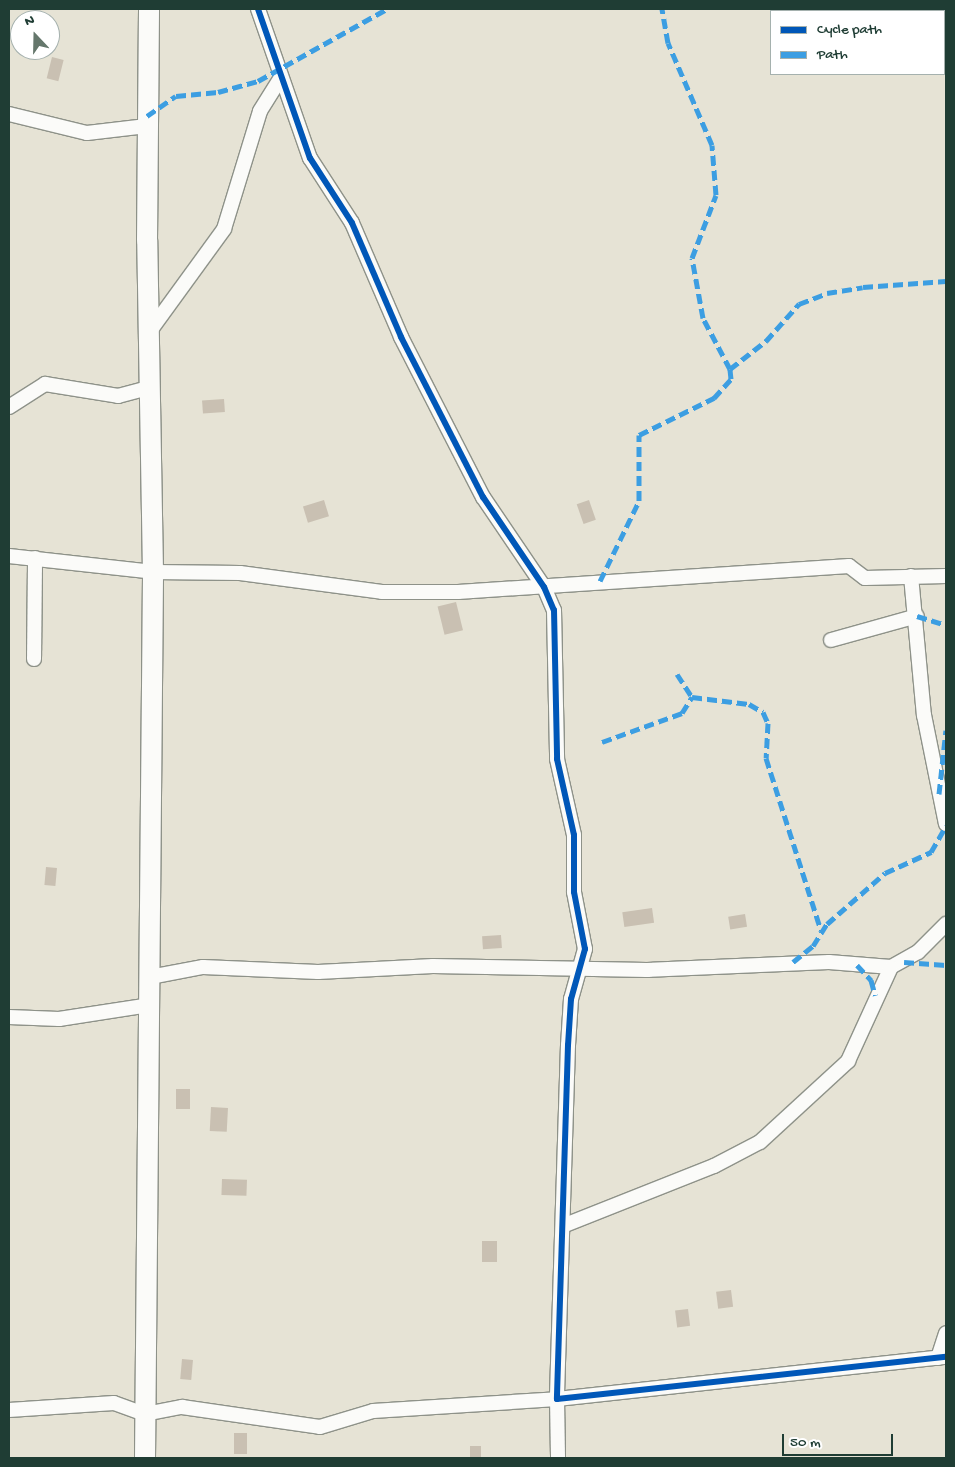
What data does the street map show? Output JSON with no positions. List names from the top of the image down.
{
  "legend": ["Cycle path", "Path"],
  "scale_bar": "50 m",
  "north": "top"
}
